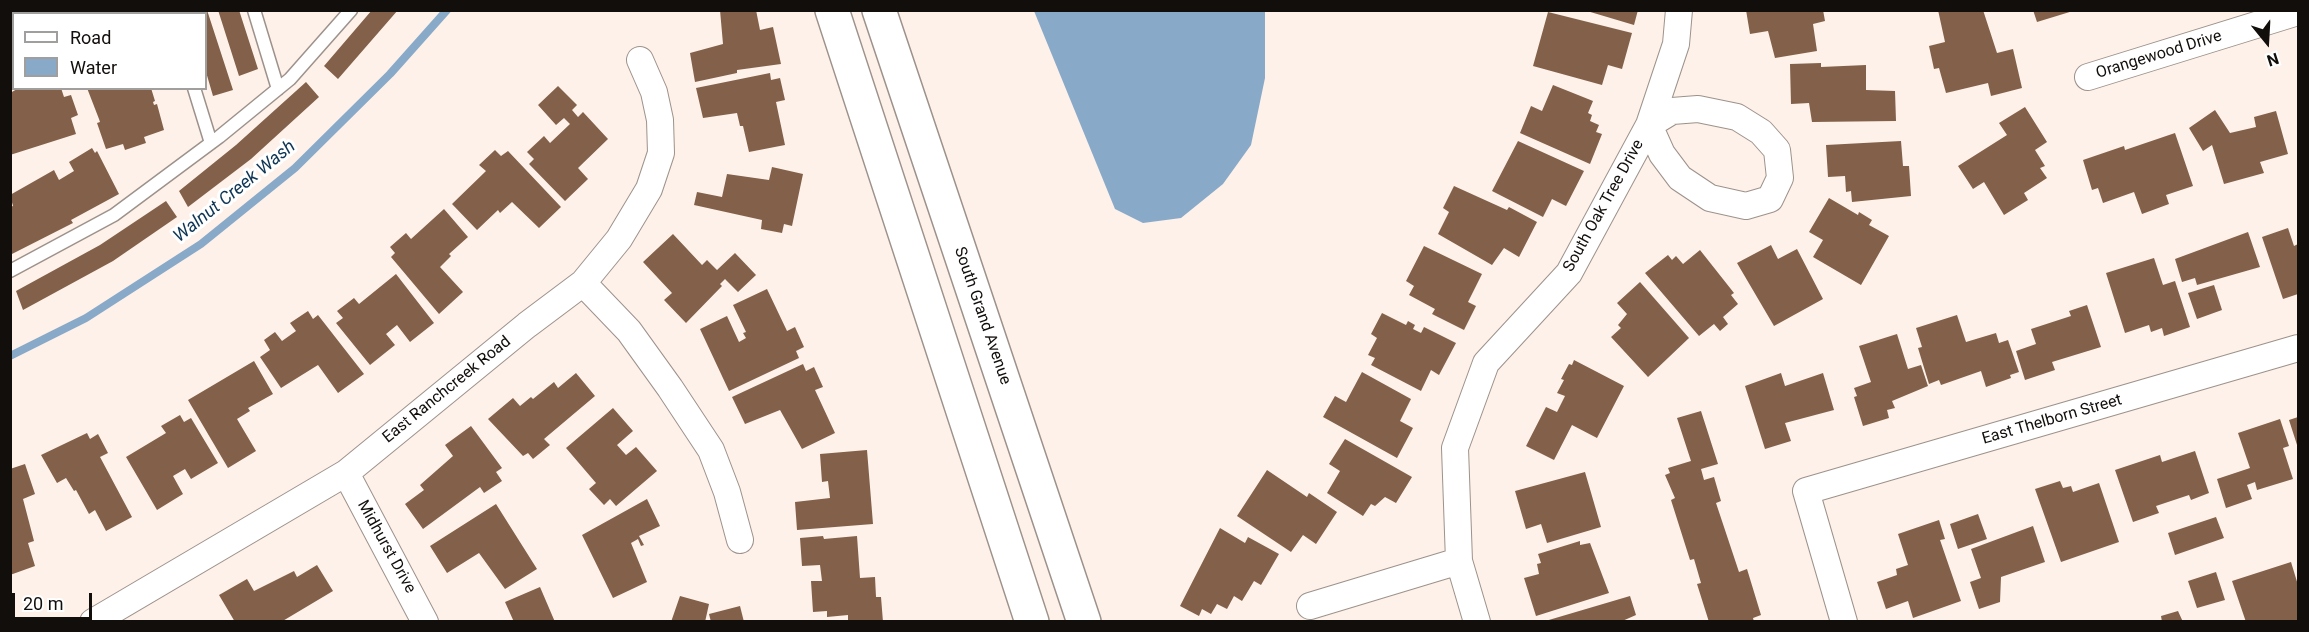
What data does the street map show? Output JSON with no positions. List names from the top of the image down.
{
  "streets": {
    "main road": ["South Grand Avenue"],
    "street": [
      "Orangewood Drive",
      "South Oak Tree Drive",
      "East Ranchcreek Road",
      "East Thelborn Street",
      "Midhurst Drive"
    ]
  },
  "crossings": [
    ["East Ranchcreek Road", "Midhurst Drive"]
  ],
  "water": ["Walnut Creek Wash"],
  "legend": ["Road", "Water"],
  "scale_bar": "20 m",
  "north": "bottom"
}
